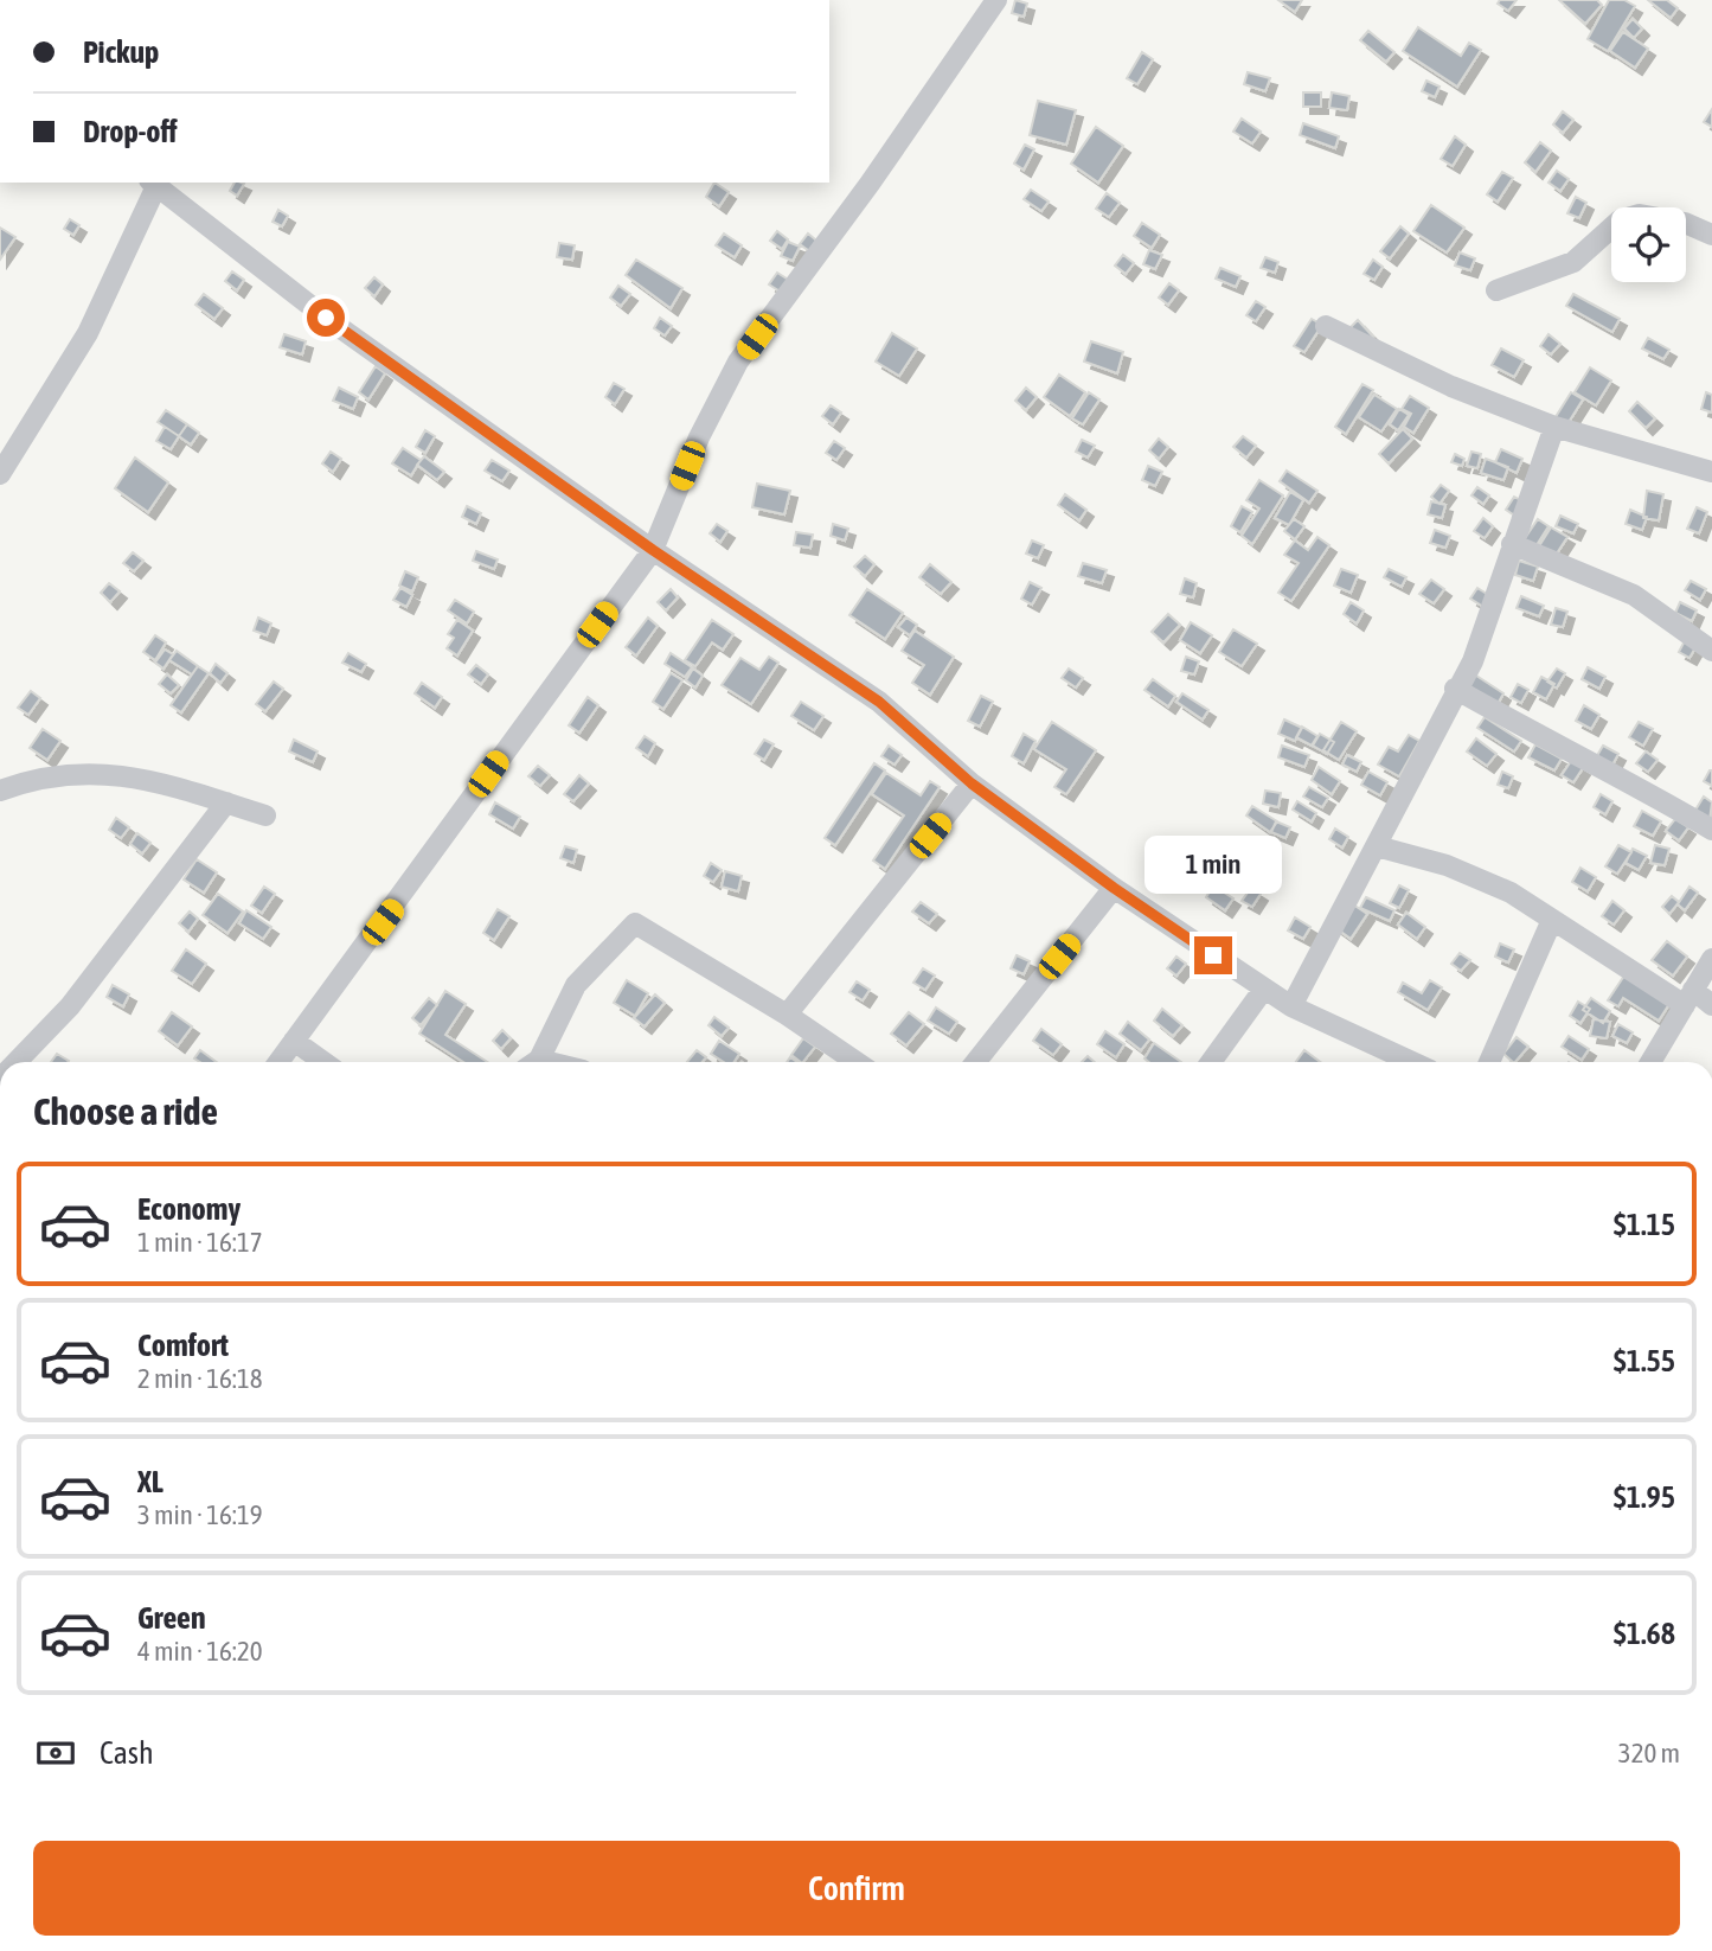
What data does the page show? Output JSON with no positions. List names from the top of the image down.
{
  "page": {
    "banner": ["Pickup", "Drop-off"],
    "bubble": "1 min",
    "heading": "Choose a ride",
    "list": [
      {
        "name": "Economy",
        "note": "1 min · 16:17",
        "value": "$1.15"
      },
      {
        "name": "Comfort",
        "note": "2 min · 16:18",
        "value": "$1.55"
      },
      {
        "name": "XL",
        "note": "3 min · 16:19",
        "value": "$1.95"
      },
      {
        "name": "Green",
        "note": "4 min · 16:20",
        "value": "$1.68"
      }
    ],
    "pay": ["Cash", "320 m"],
    "buttons": "Confirm"
  }
}
